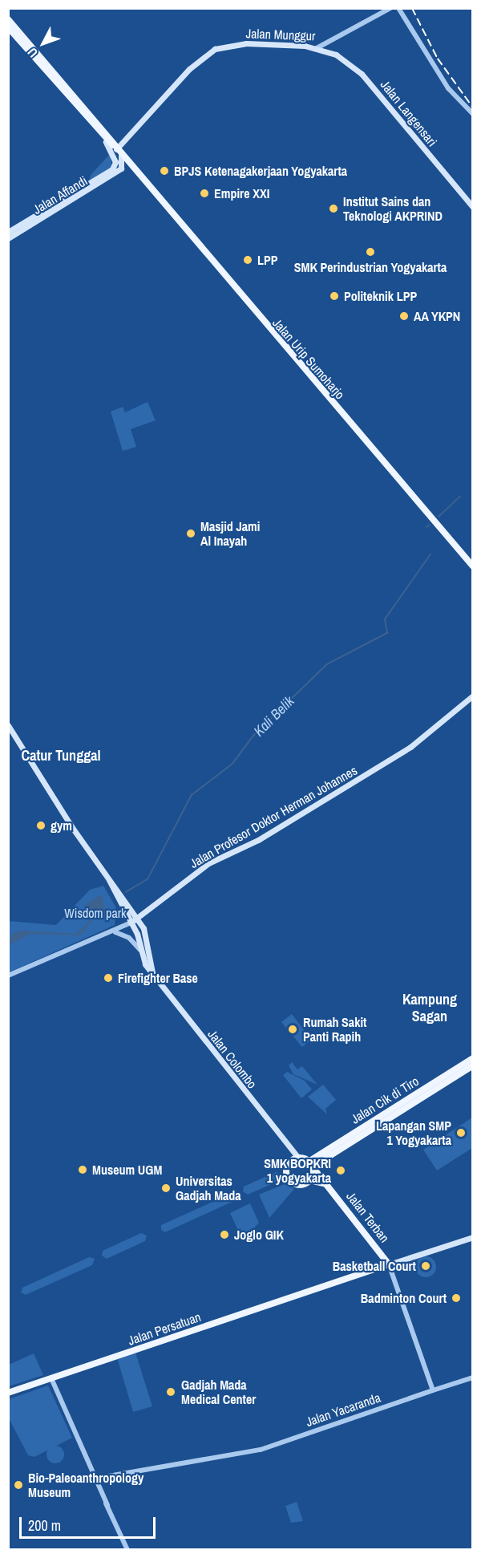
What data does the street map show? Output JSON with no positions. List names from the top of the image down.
{
  "streets": {
    "main road": [
      "Jalan Munggur",
      "Jalan Langensari",
      "Jalan Affandi",
      "Jalan Urip Sumoharjo",
      "Jalan Profesor Doktor Herman Johannes",
      "Jalan Colombo",
      "Jalan Cik di Tiro",
      "Jalan Terban",
      "Jalan Persatuan"
    ],
    "street": ["Jalan Yacaranda"]
  },
  "crossings": [
    ["Jalan Munggur", "Jalan Langensari"],
    ["Jalan Munggur", "Jalan Urip Sumoharjo"],
    ["Jalan Profesor Doktor Herman Johannes", "Jalan Colombo"],
    ["Jalan Colombo", "Jalan Cik di Tiro"],
    ["Jalan Colombo", "Jalan Terban"],
    ["Jalan Cik di Tiro", "Jalan Terban"],
    ["Jalan Terban", "Jalan Persatuan"]
  ],
  "districts": ["Catur Tunggal", "Kampung Sagan"],
  "water": ["Kali Belik"],
  "parks": ["Wisdom park"],
  "places": [
    "BPJS Ketenagakerjaan Yogyakarta",
    "Empire XXI",
    "Institut Sains dan Teknologi AKPRIND",
    "SMK Perindustrian Yogyakarta",
    "LPP",
    "Politeknik LPP",
    "AA YKPN",
    "Masjid Jami Al Inayah",
    "gym",
    "Firefighter Base",
    "Rumah Sakit Panti Rapih",
    "Lapangan SMP 1 Yogyakarta",
    "Museum UGM",
    "SMK BOPKRI 1 yogyakarta",
    "Universitas Gadjah Mada",
    "Joglo GIK",
    "Basketball Court",
    "Badminton Court",
    "Gadjah Mada Medical Center",
    "Bio-Paleoanthropology Museum"
  ],
  "scale_bar": "200 m",
  "north": "bottom left"
}
